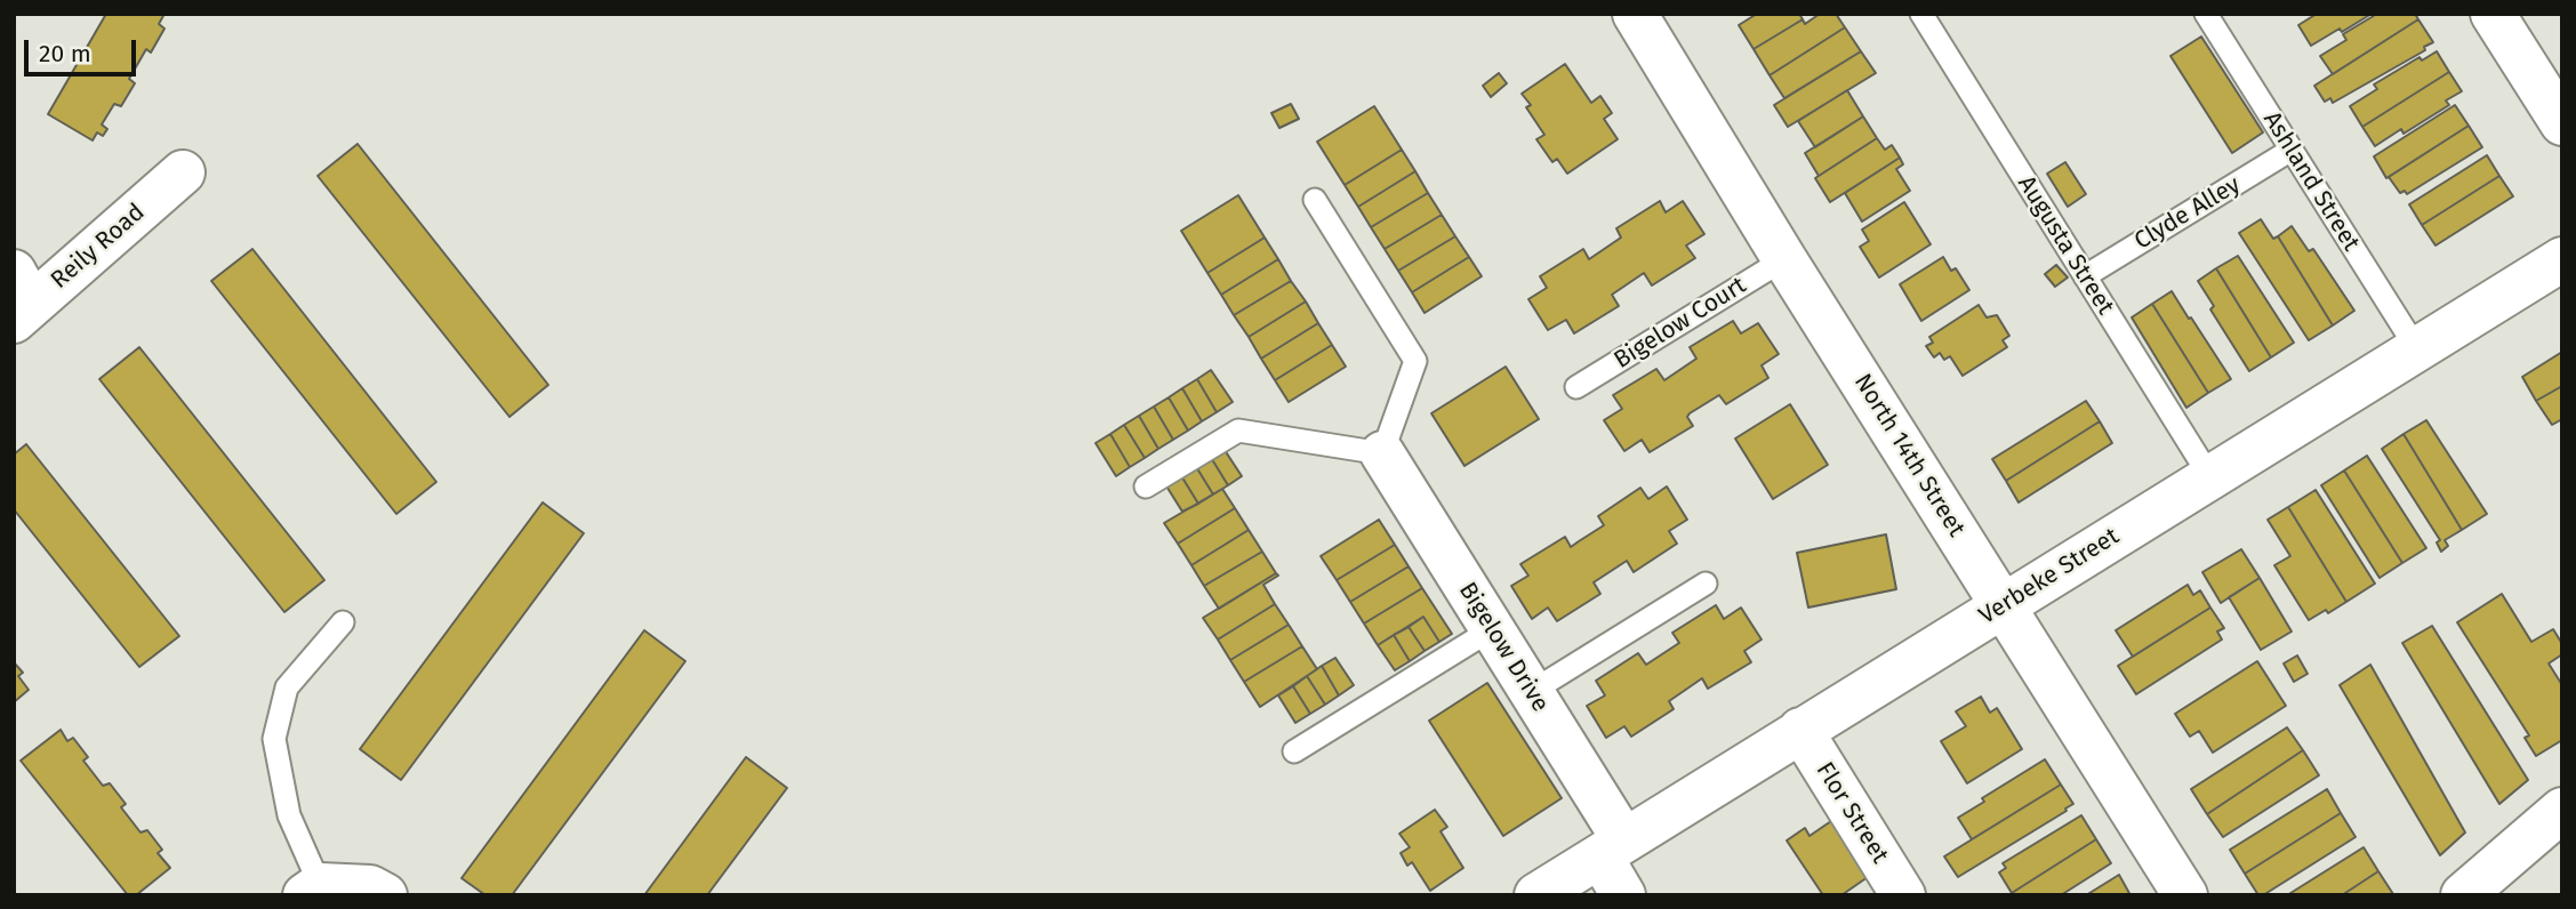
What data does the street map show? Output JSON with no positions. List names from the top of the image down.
{
  "streets": {
    "street": [
      "Reily Road",
      "North 14th Street",
      "Verbeke Street",
      "Bigelow Drive",
      "Flor Street"
    ],
    "lane": [
      "Ashland Street",
      "Clyde Alley",
      "Augusta Street",
      "Bigelow Court"
    ]
  },
  "crossings": [
    ["Ashland Street", "Clyde Alley"],
    ["Ashland Street", "Verbeke Street"],
    ["Clyde Alley", "Augusta Street"],
    ["Augusta Street", "Verbeke Street"],
    ["Bigelow Court", "North 14th Street"],
    ["North 14th Street", "Verbeke Street"],
    ["Verbeke Street", "Bigelow Drive"],
    ["Verbeke Street", "Flor Street"]
  ],
  "scale_bar": "20 m"
}
